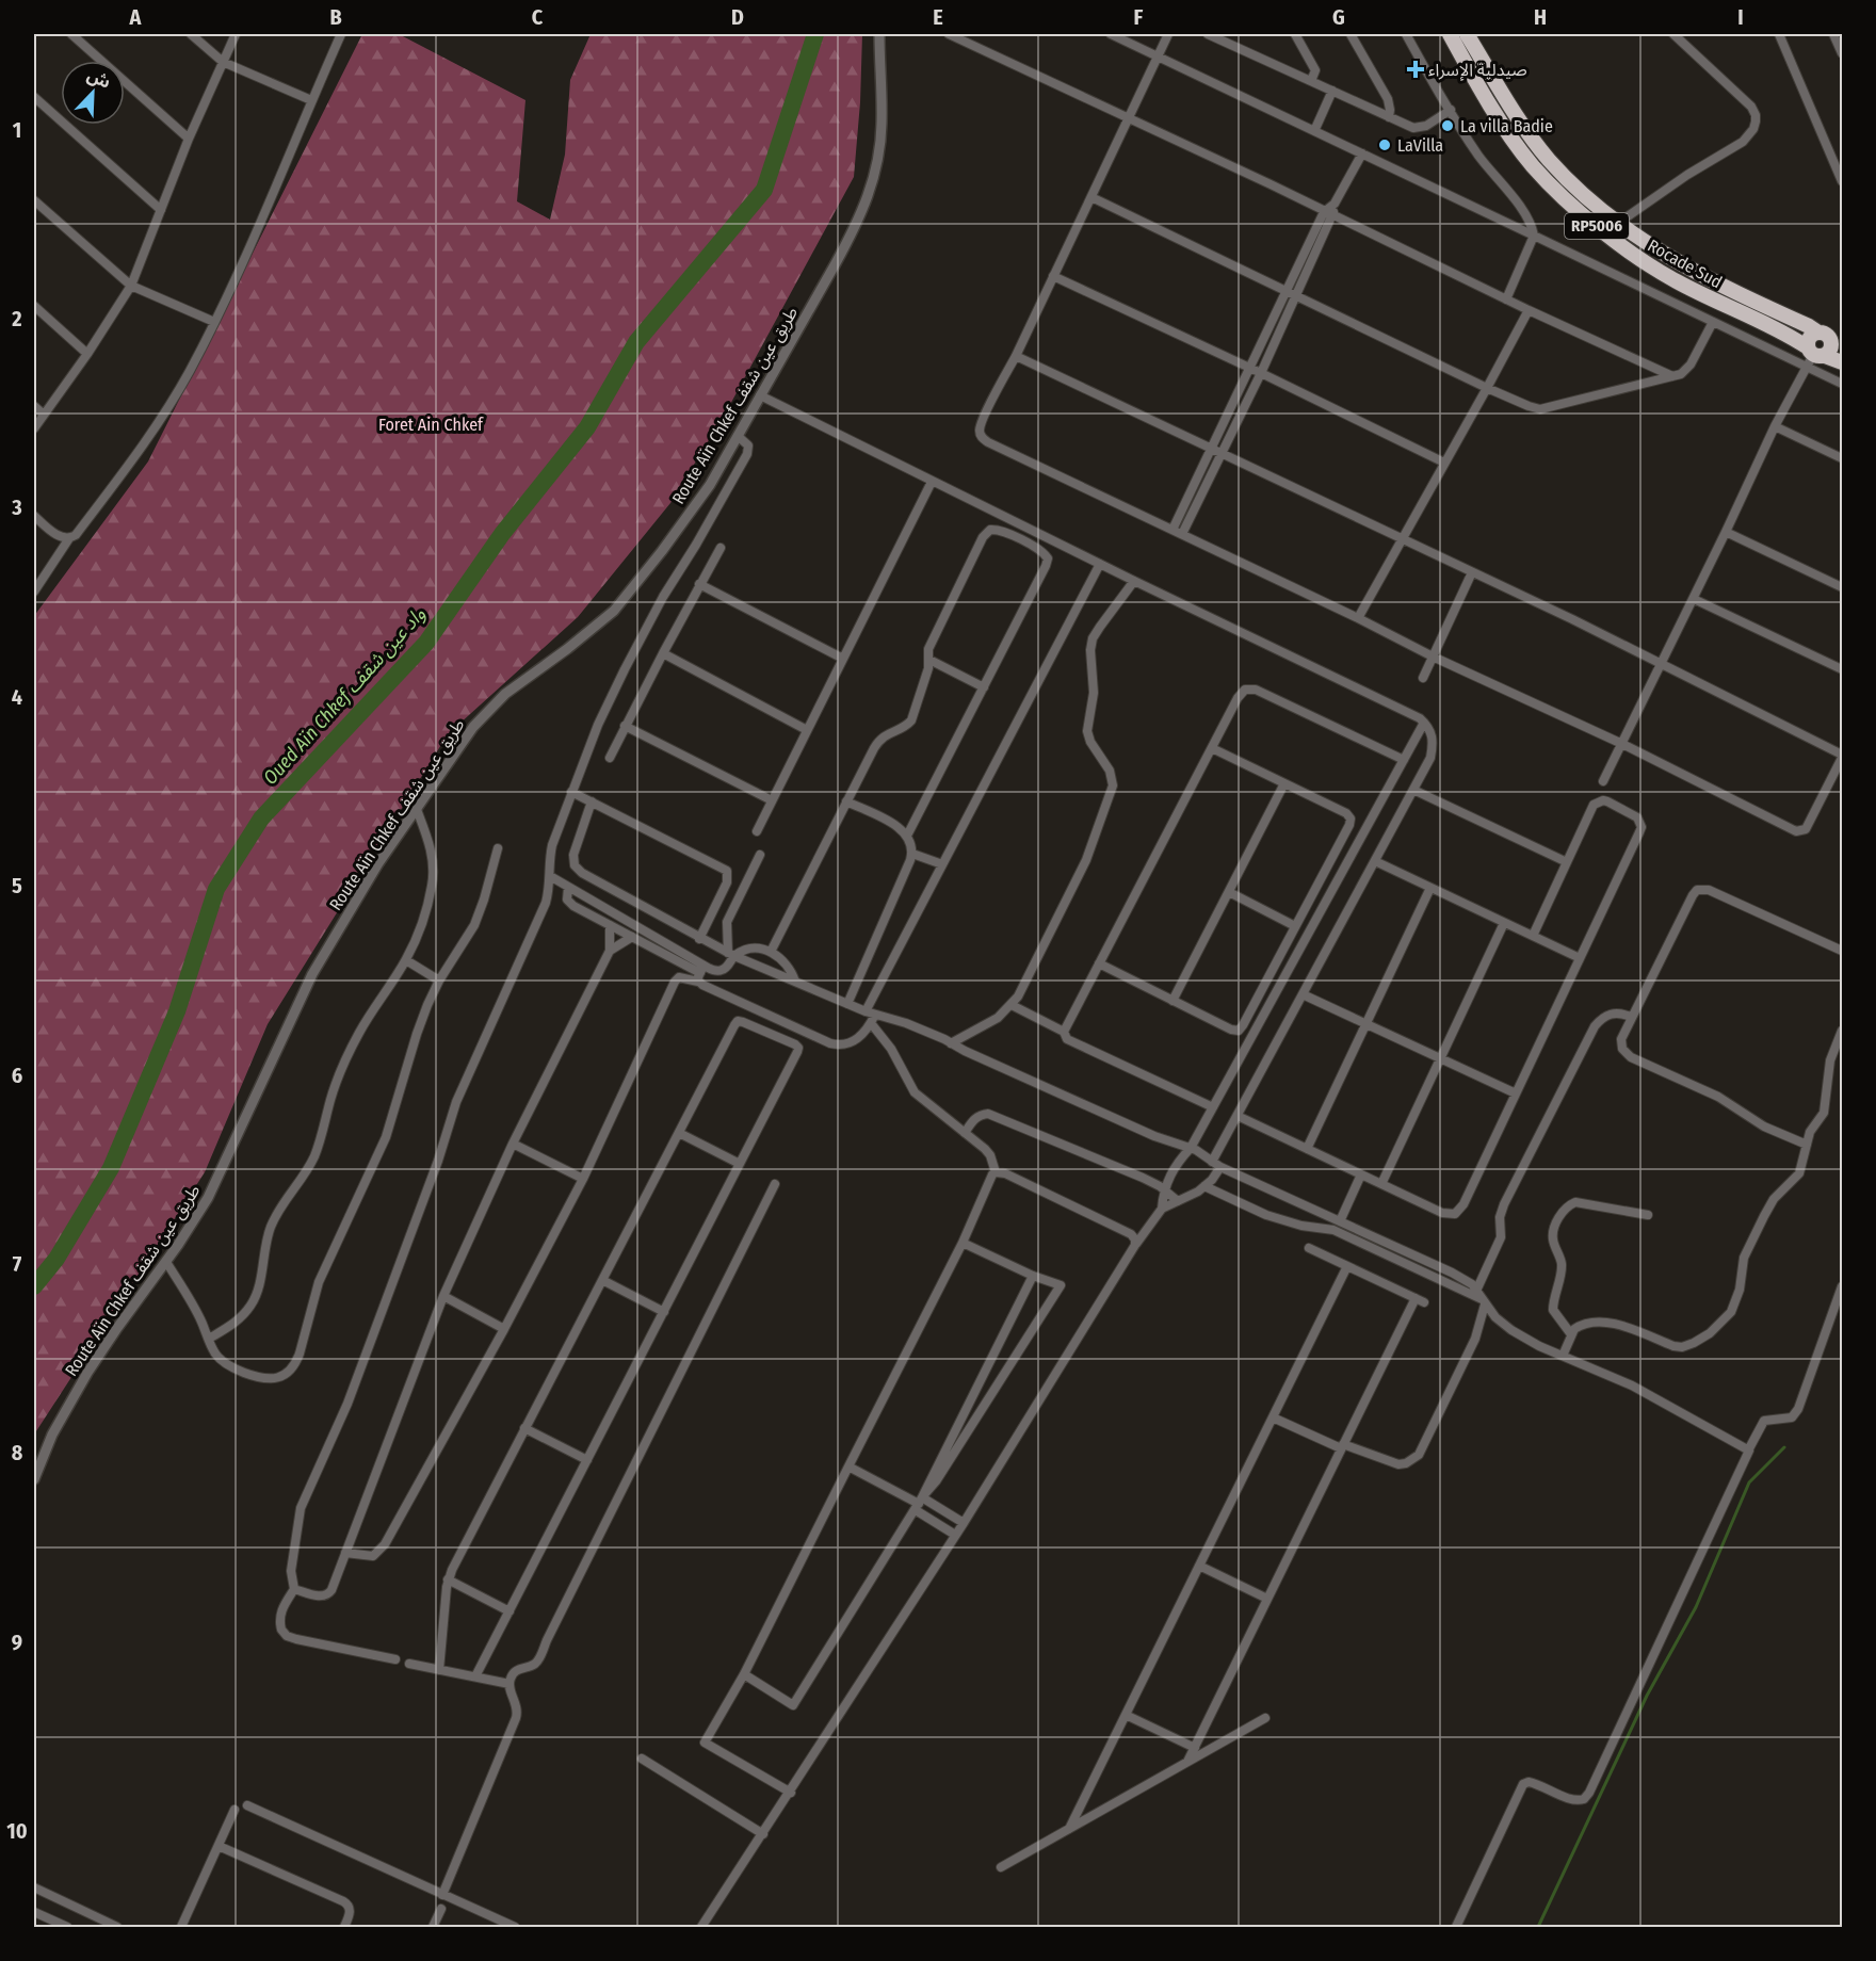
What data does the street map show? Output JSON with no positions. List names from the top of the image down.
{
  "streets": {
    "highway": ["RP5006", "Rocade Sud"],
    "street": ["Route Aïn Chkef طريق عين شقف"]
  },
  "water": ["Oued Aïn Chkef واد عين شقف"],
  "parks": ["Foret Ain Chkef"],
  "places": {
    "health": ["صيدلية الإسراء"],
    "other": ["La villa Badie", "LaVilla"]
  },
  "north": "top right",
  "grid": {
    "columns": [
      "A",
      "B",
      "C",
      "D",
      "E",
      "F",
      "G",
      "H",
      "I"
    ],
    "rows": [
      "1",
      "2",
      "3",
      "4",
      "5",
      "6",
      "7",
      "8",
      "9",
      "10"
    ]
  }
}
